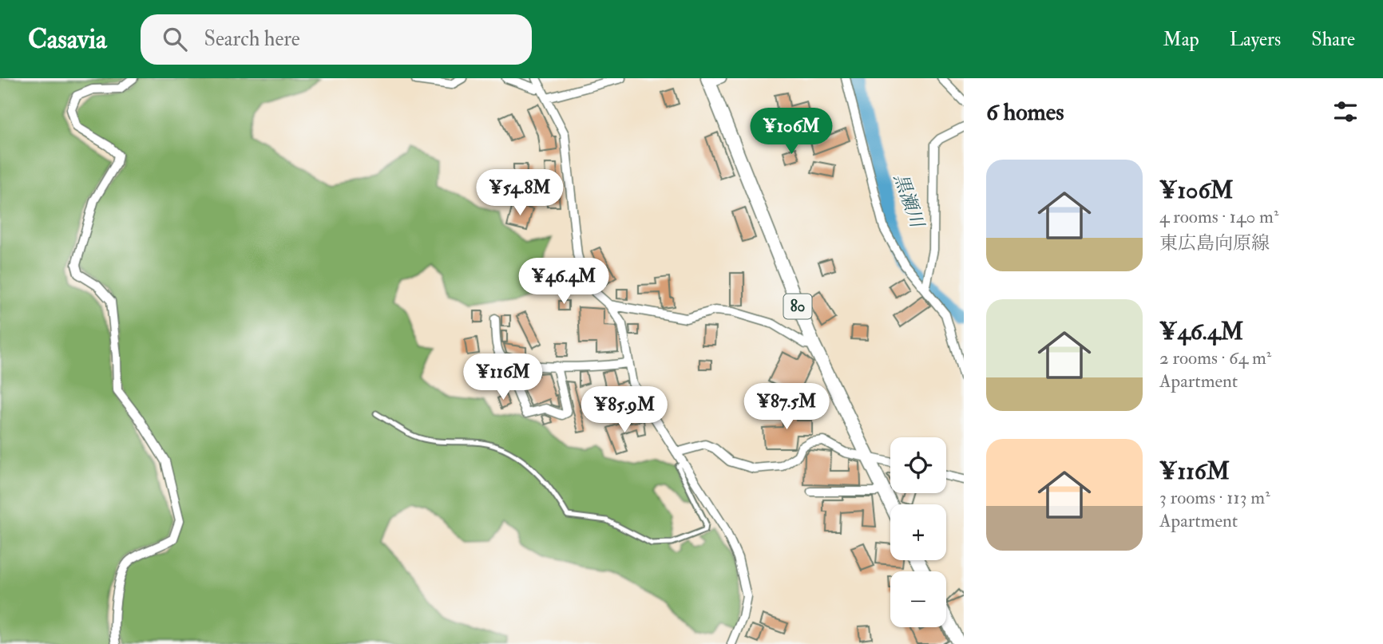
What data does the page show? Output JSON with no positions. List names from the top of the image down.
{
  "streets": {
    "main road": ["80"]
  },
  "water": ["黒瀬川"],
  "page": {
    "header": "Casavia",
    "search": "Search here",
    "nav": ["Map", "Layers", "Share"],
    "heading": "6 homes",
    "price": [
      "¥106M",
      "¥54.8M",
      "¥46.4M",
      "¥116M",
      "¥87.5M",
      "¥85.9M"
    ],
    "list": [
      {
        "name": "¥106M",
        "note": "4 rooms · 140 m² · 東広島向原線"
      },
      {
        "name": "¥46.4M",
        "note": "2 rooms · 64 m² · Apartment"
      },
      {
        "name": "¥116M",
        "note": "3 rooms · 113 m² · Apartment"
      }
    ],
    "map_buttons": ["+", "−"]
  }
}
